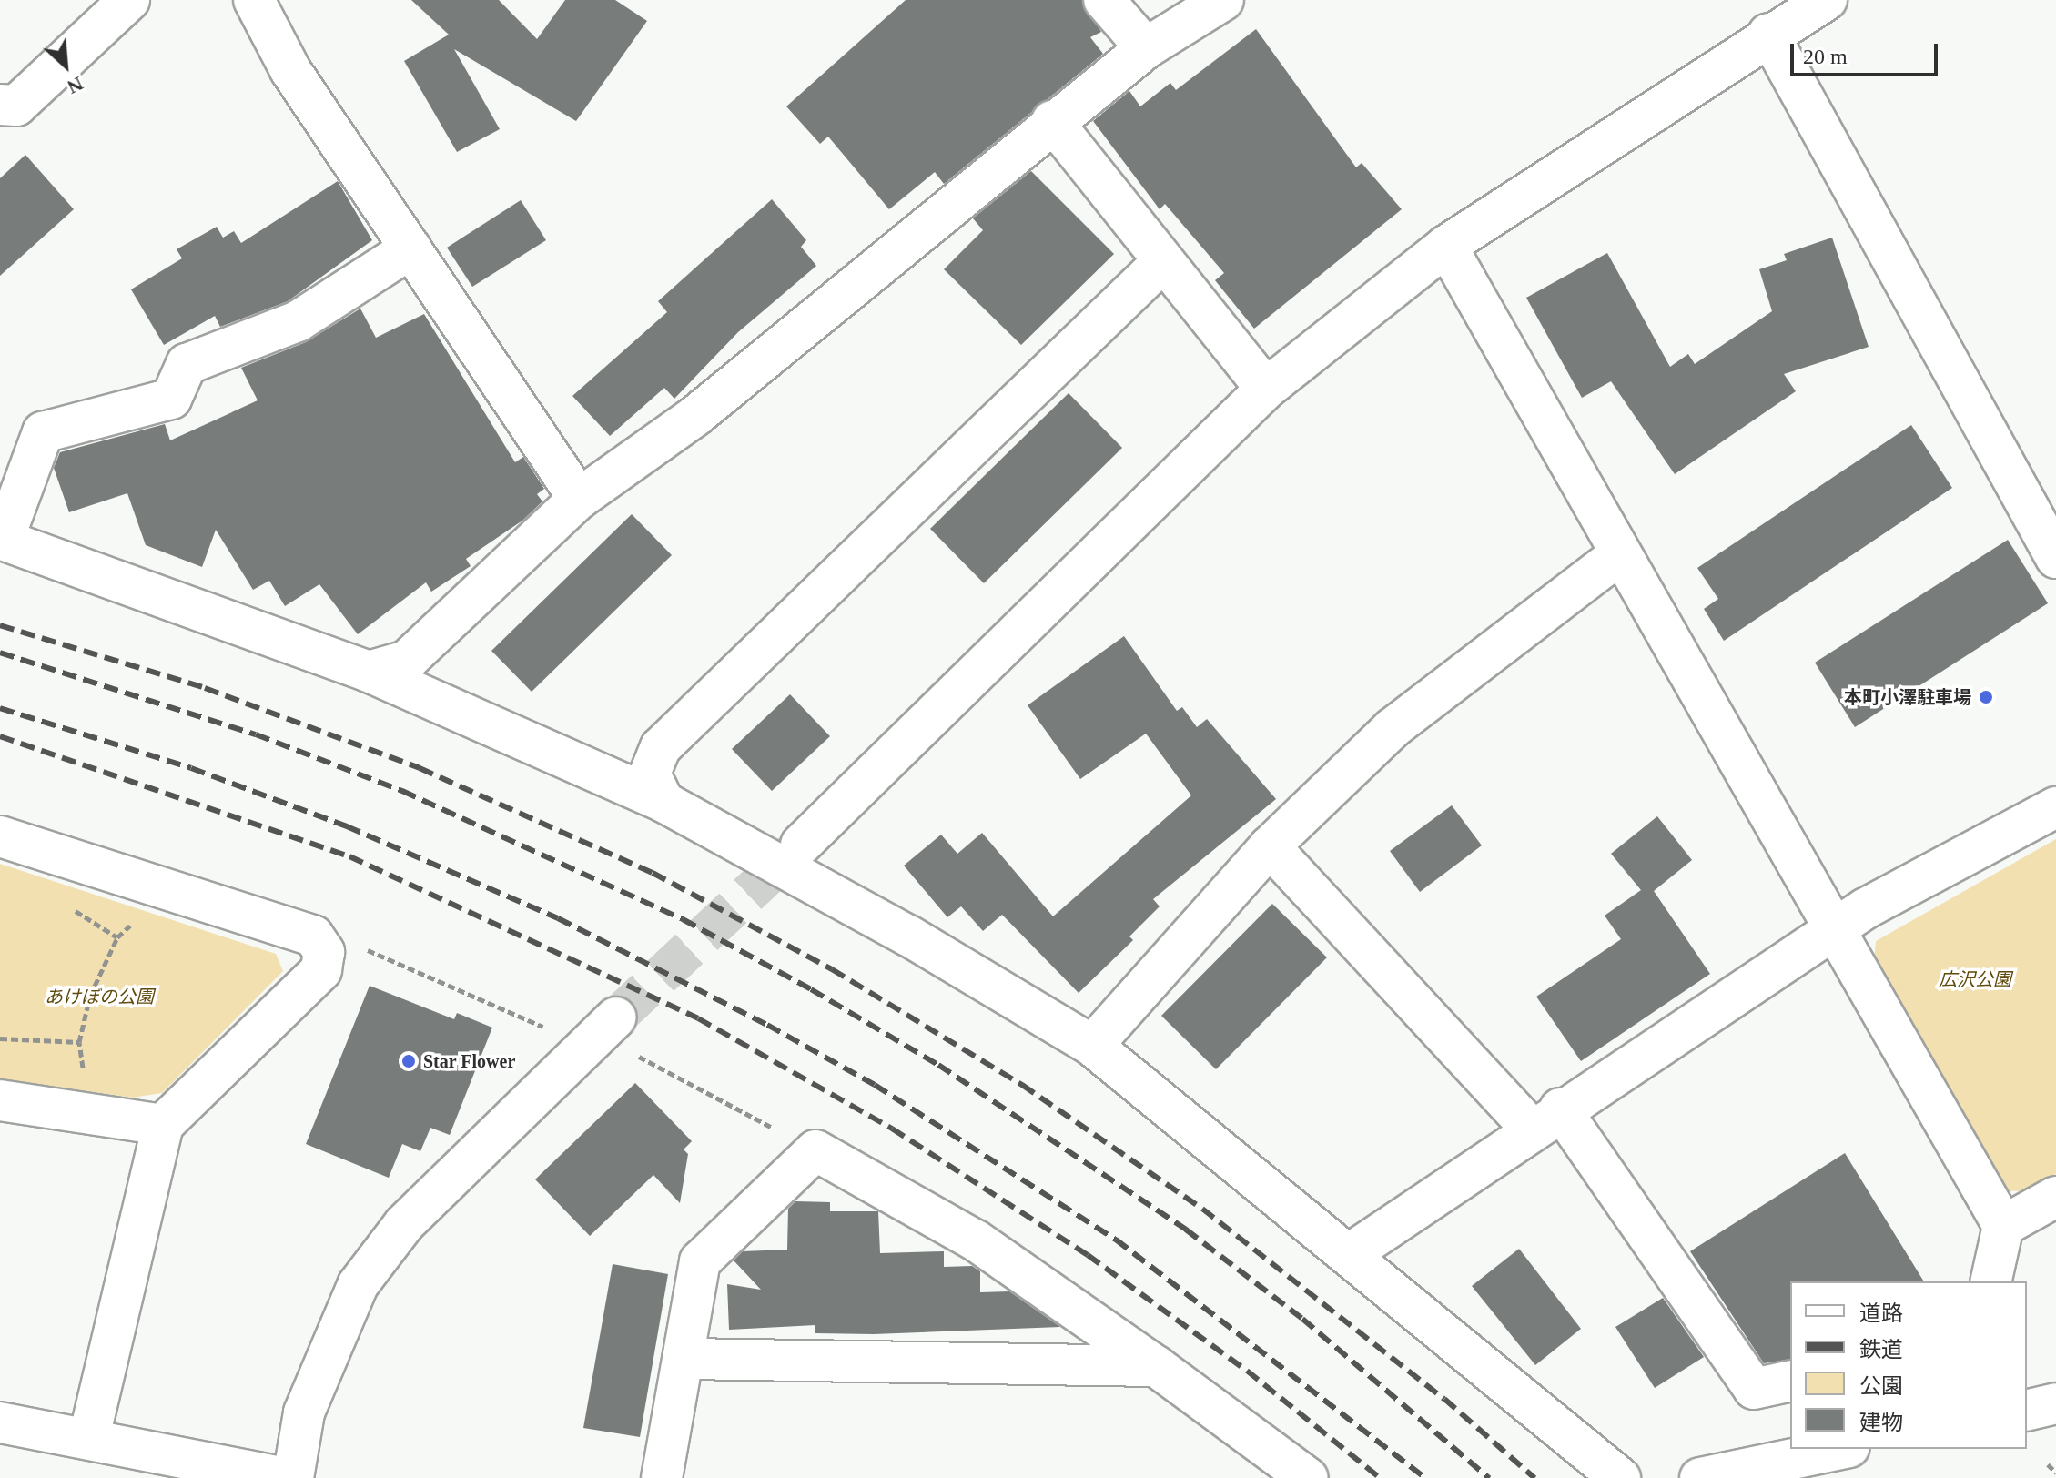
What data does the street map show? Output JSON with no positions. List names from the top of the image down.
{
  "parks": ["広沢公園", "あけぼの公園"],
  "places": ["本町小澤駐車場", "Star Flower"],
  "legend": [
    "道路",
    "鉄道",
    "公園",
    "建物"
  ],
  "scale_bar": "20 m",
  "north": "bottom right"
}
